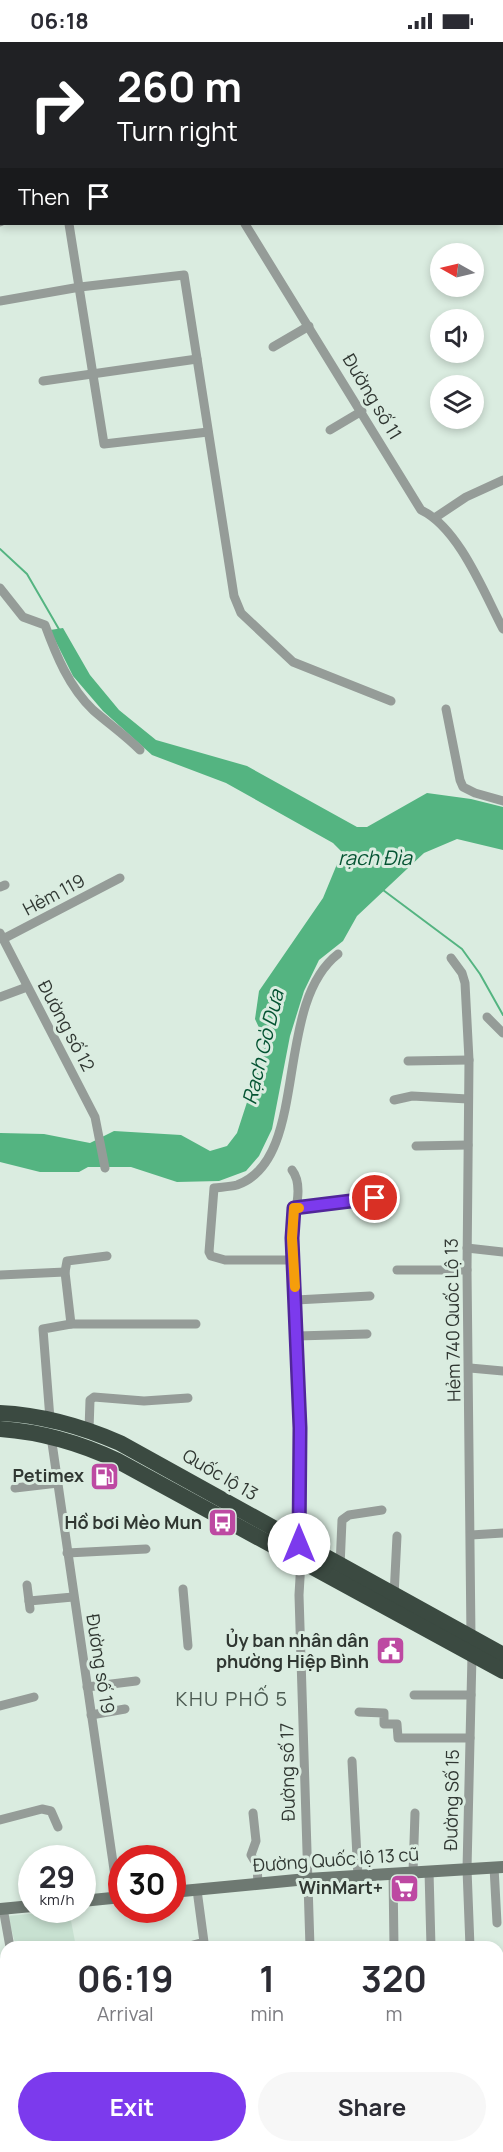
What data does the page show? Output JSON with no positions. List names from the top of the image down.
{
  "streets": {
    "highway": ["Quốc lộ 13"],
    "street": [
      "Đường số 11",
      "Hẻm 119",
      "Đường số 12",
      "Hẻm 740 Quốc Lộ 13",
      "Đường số 19",
      "Đường số 17",
      "Đường Số 15",
      "Đường Quốc lộ 13 cũ"
    ]
  },
  "crossings": [
    ["Hẻm 119", "Đường số 12"],
    ["Hẻm 740 Quốc Lộ 13", "Quốc lộ 13"],
    ["Hẻm 740 Quốc Lộ 13", "Đường Số 15"],
    ["Quốc lộ 13", "Đường số 19"],
    ["Quốc lộ 13", "Đường số 17"],
    ["Quốc lộ 13", "Đường Số 15"],
    ["Đường số 17", "Đường Quốc lộ 13 cũ"],
    ["Đường Số 15", "Đường Quốc lộ 13 cũ"]
  ],
  "districts": ["KHU PHỐ 5"],
  "water": ["rạch Đìa", "Rạch Gò Dưa"],
  "places": {
    "fuel station": ["Petimex"],
    "bus stop": ["Hồ bơi Mèo Mun"],
    "public building": ["Ủy ban nhân dân phường Hiệp Bình"],
    "supermarket": ["WinMart+"]
  },
  "north": "left",
  "page": {
    "status": "06:18",
    "turn": ["260 m", "Turn right"],
    "then": "Then",
    "speed": "29 km/h",
    "limit": "30",
    "eta": [
      "06:19",
      "Arrival",
      "1",
      "min",
      "320",
      "m"
    ],
    "buttons": ["Exit", "Share"]
  }
}
